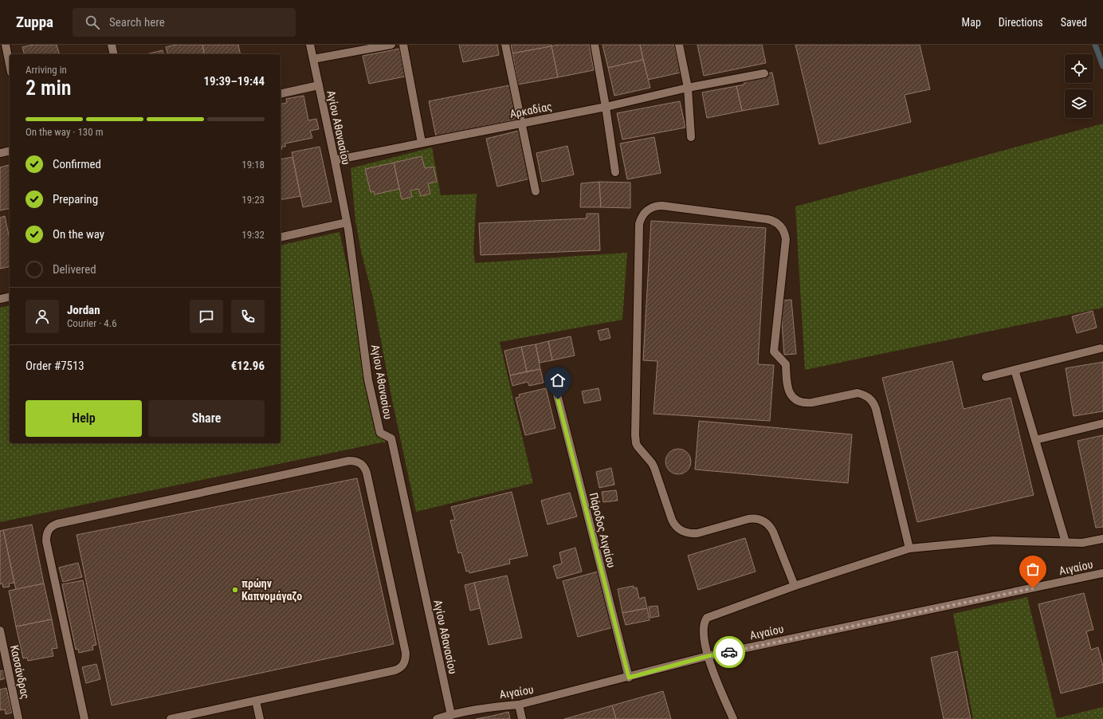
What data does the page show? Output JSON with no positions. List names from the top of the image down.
{
  "streets": {
    "street": [
      "Αρκαδίας",
      "Αγίου Αθανασίου",
      "Πάροδος Αιγαίου",
      "Αιγαίου",
      "Κασσάνδρας"
    ]
  },
  "crossings": [
    ["Αρκαδίας", "Αγίου Αθανασίου"],
    ["Αγίου Αθανασίου", "Αιγαίου"],
    ["Πάροδος Αιγαίου", "Αιγαίου"]
  ],
  "places": ["πρώην Καπνομάγαζο"],
  "page": {
    "header": "Zuppa",
    "search": "Search here",
    "nav": ["Map", "Directions", "Saved"],
    "heading": ["2 min", "Arriving in", "19:39–19:44"],
    "panel": [
      "Jordan",
      "Courier · 4.6",
      "Order #7513",
      "€12.96"
    ],
    "bar": "On the way · 130 m",
    "list": [
      ["Confirmed", "19:18"],
      ["Preparing", "19:23"],
      ["On the way", "19:32"],
      "Delivered"
    ],
    "buttons": ["Help", "Share"]
  }
}
